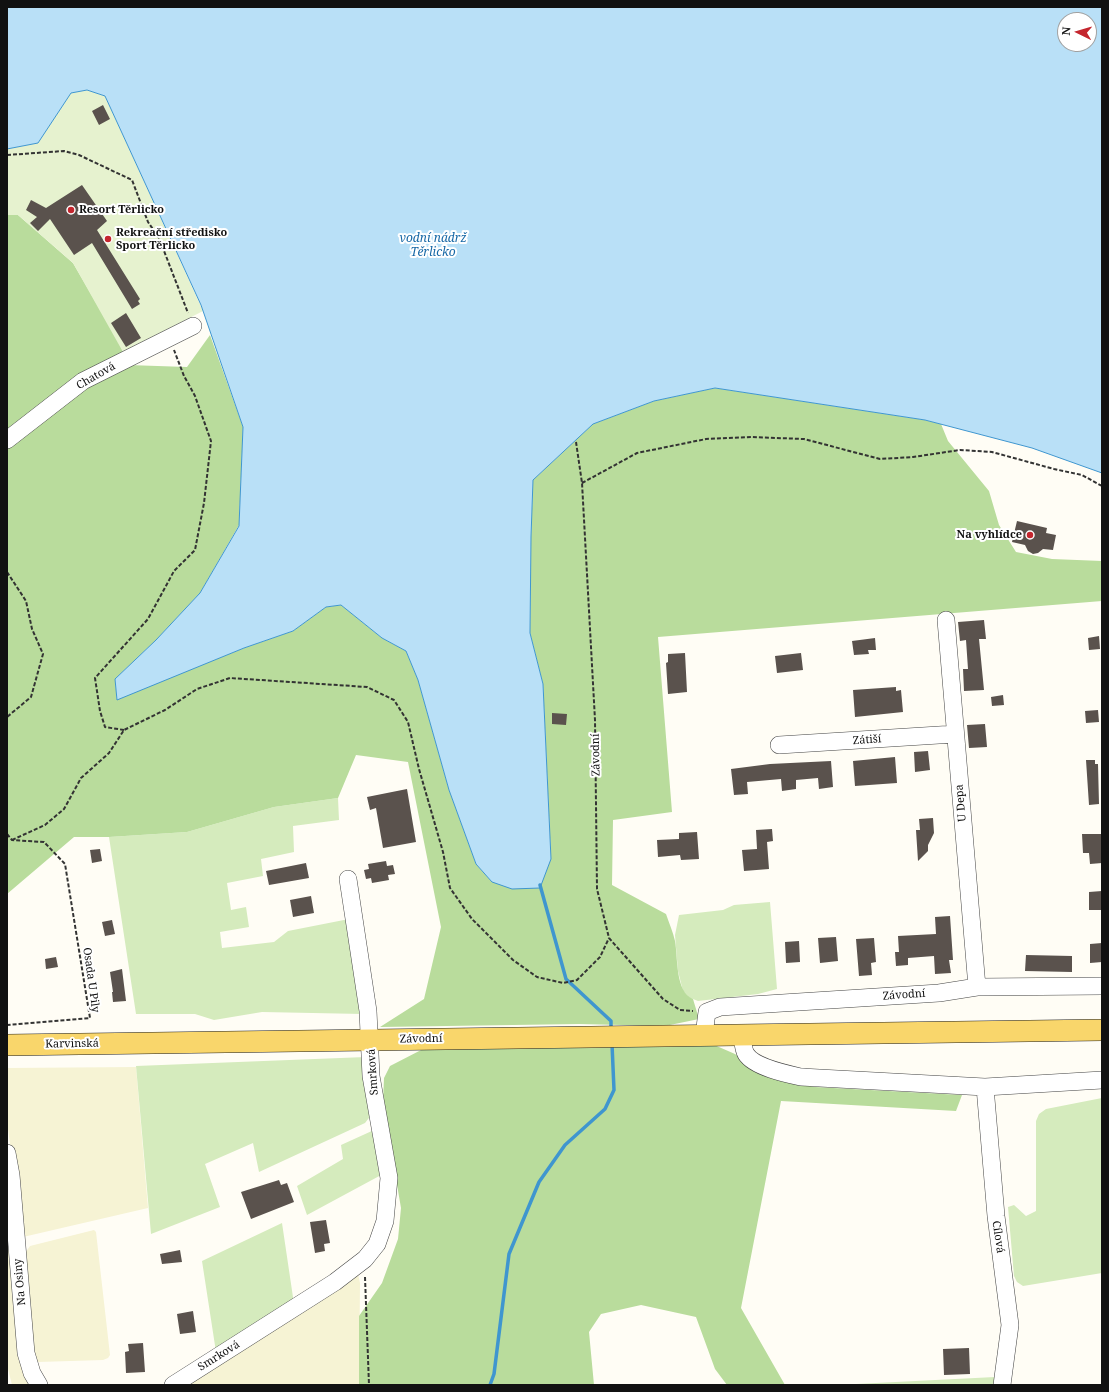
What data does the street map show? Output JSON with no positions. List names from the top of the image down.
{
  "streets": {
    "main road": ["Závodní", "Karvinská"],
    "street": [
      "Chatová",
      "Zátiší",
      "U Depa",
      "Smrková",
      "Cílová",
      "Na Osiny"
    ],
    "path": ["Osada U Pily"]
  },
  "crossings": [
    ["Zátiší", "U Depa"],
    ["Závodní", "U Depa"],
    ["Závodní", "Karvinská"],
    ["Závodní", "Smrková"]
  ],
  "water": ["vodní nádrž Těrlicko"],
  "places": ["Resort Těrlicko", "Rekreační středisko Sport Těrlicko", "Na vyhlídce"],
  "north": "left"
}
